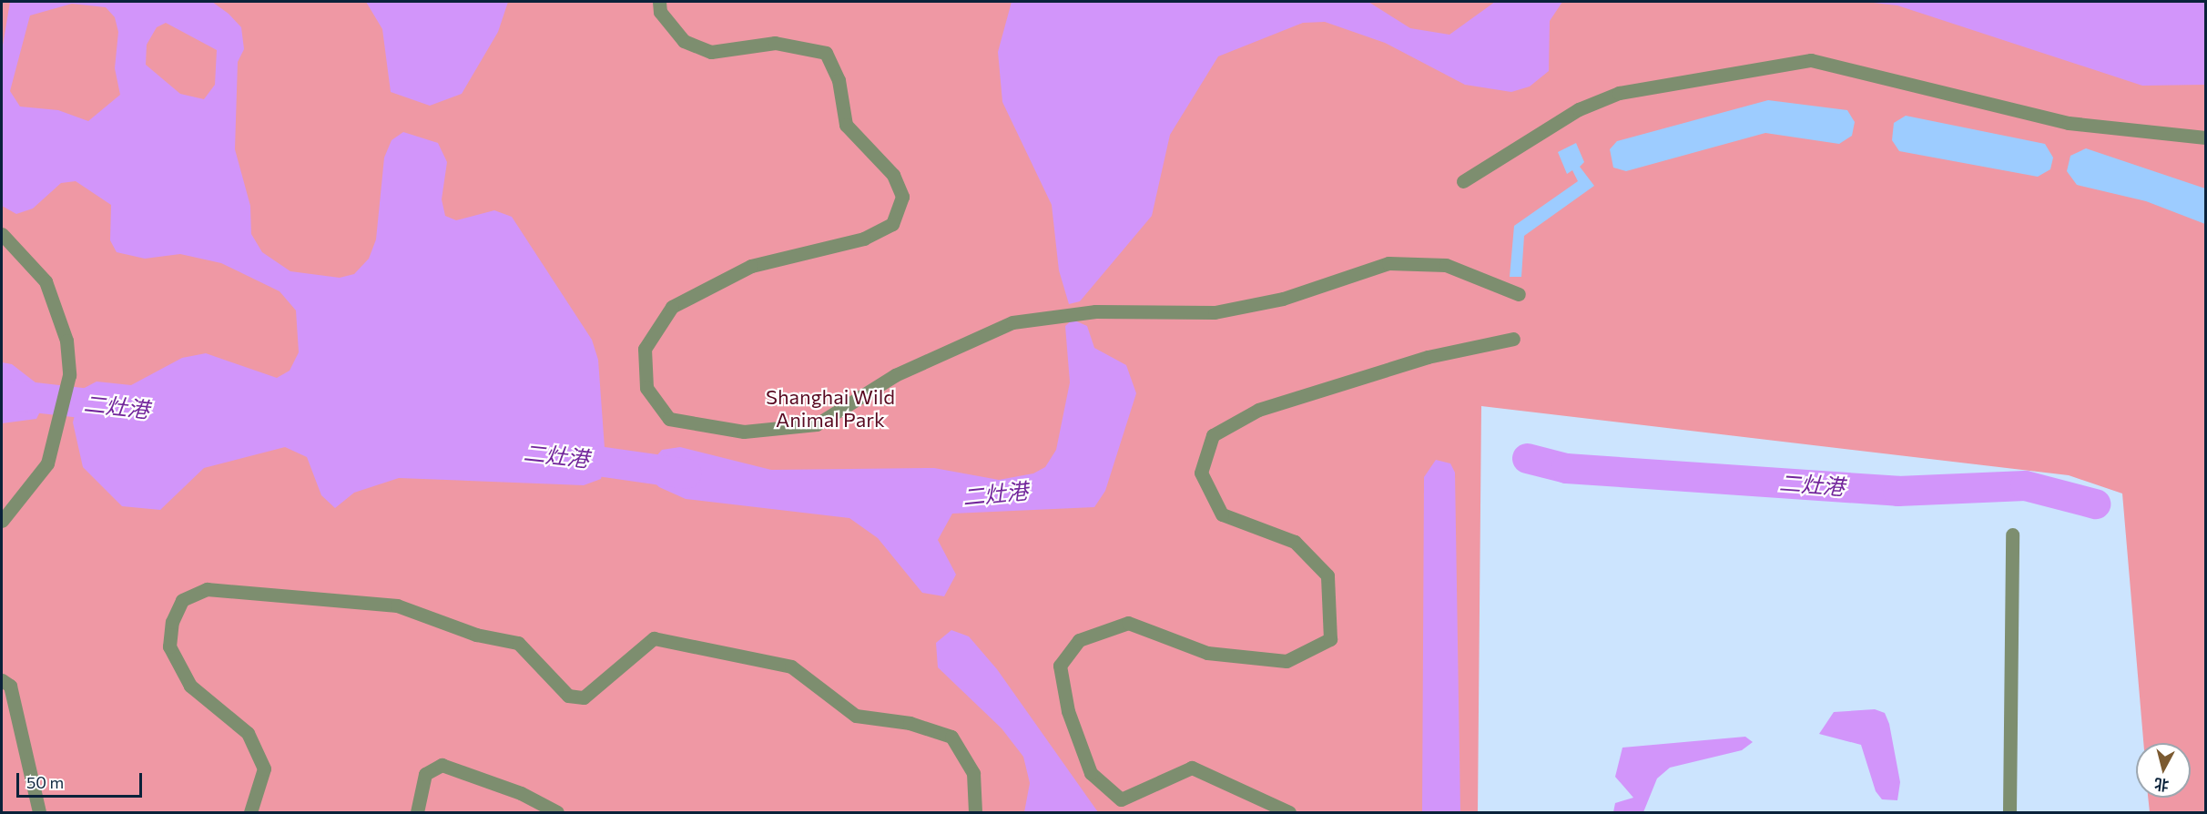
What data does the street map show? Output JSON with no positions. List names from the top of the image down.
{
  "water": ["二灶港"],
  "parks": ["Shanghai Wild Animal Park"],
  "scale_bar": "50 m",
  "north": "bottom"
}
